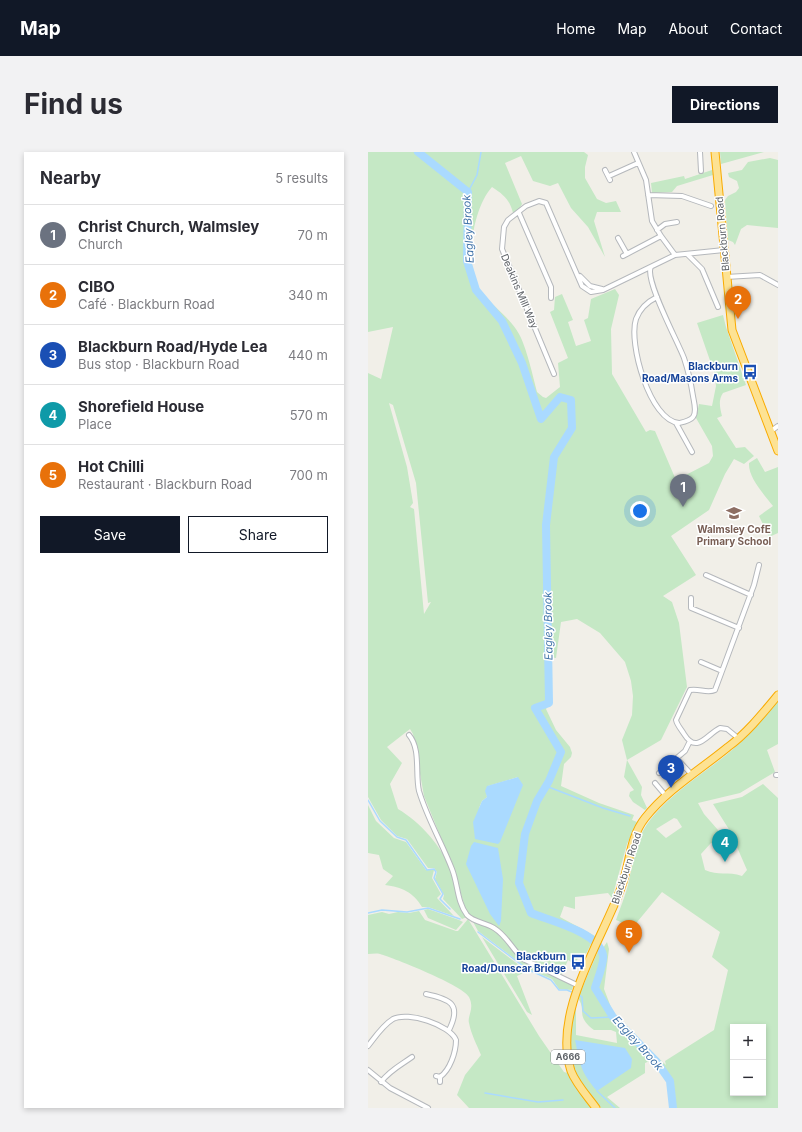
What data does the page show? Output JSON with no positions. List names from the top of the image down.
{
  "streets": {
    "highway": ["Blackburn Road", "A666"],
    "street": ["Deakins Mill Way"]
  },
  "water": ["Eagley Brook"],
  "places": {
    "bus stop": ["Blackburn Road/Masons Arms", "Blackburn Road/Dunscar Bridge"],
    "school or university": ["Walmsley CofE Primary School"]
  },
  "page": {
    "header": "Map",
    "nav": [
      "Home",
      "Map",
      "About",
      "Contact"
    ],
    "buttons": [
      "Directions",
      ["Save", "Share"]
    ],
    "title": "Find us",
    "heading": ["Nearby", "5 results"],
    "list": [
      {
        "mark": "1",
        "name": "Christ Church, Walmsley",
        "note": "Church",
        "value": "70 m"
      },
      {
        "mark": "2",
        "name": "CIBO",
        "note": "Café · Blackburn Road",
        "value": "340 m"
      },
      {
        "mark": "3",
        "name": "Blackburn Road/Hyde Lea",
        "note": "Bus stop · Blackburn Road",
        "value": "440 m"
      },
      {
        "mark": "4",
        "name": "Shorefield House",
        "note": "Place",
        "value": "570 m"
      },
      {
        "mark": "5",
        "name": "Hot Chilli",
        "note": "Restaurant · Blackburn Road",
        "value": "700 m"
      }
    ],
    "pins": [
      "2",
      "1",
      "3",
      "4",
      "5"
    ],
    "map_buttons": ["+", "−"]
  }
}
